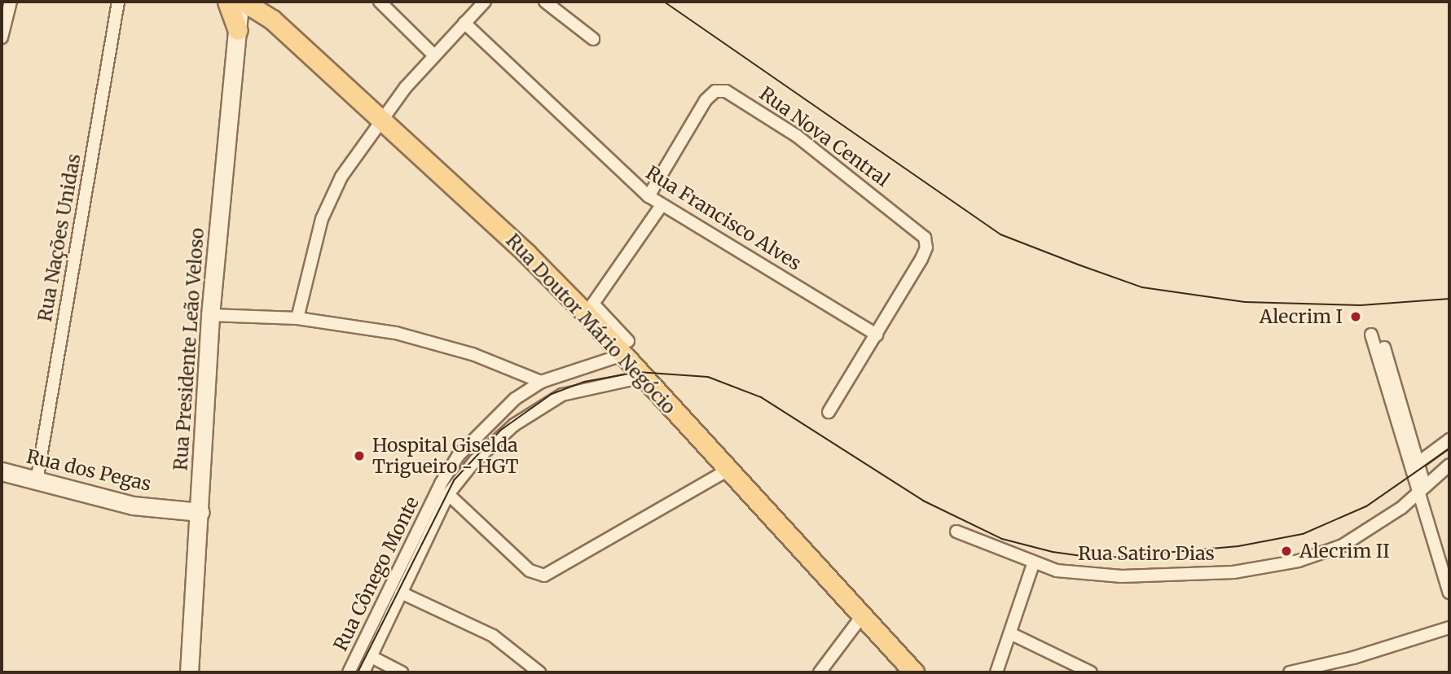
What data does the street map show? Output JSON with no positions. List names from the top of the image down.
{
  "streets": {
    "main road": ["Rua Doutor Mário Negócio", "Rua Presidente Leão Veloso", "Rua dos Pegas"],
    "street": [
      "Rua Nova Central",
      "Rua Francisco Alves",
      "Rua Nações Unidas",
      "Rua Satiro Dias",
      "Rua Cônego Monte"
    ]
  },
  "crossings": [
    ["Rua Nova Central", "Rua Francisco Alves"],
    ["Rua Nações Unidas", "Rua dos Pegas"],
    ["Rua Doutor Mário Negócio", "Rua Presidente Leão Veloso"],
    ["Rua Doutor Mário Negócio", "Rua Cônego Monte"],
    ["Rua Presidente Leão Veloso", "Rua dos Pegas"]
  ],
  "places": ["Alecrim I", "Hospital Giselda Trigueiro - HGT", "Alecrim II"]
}
